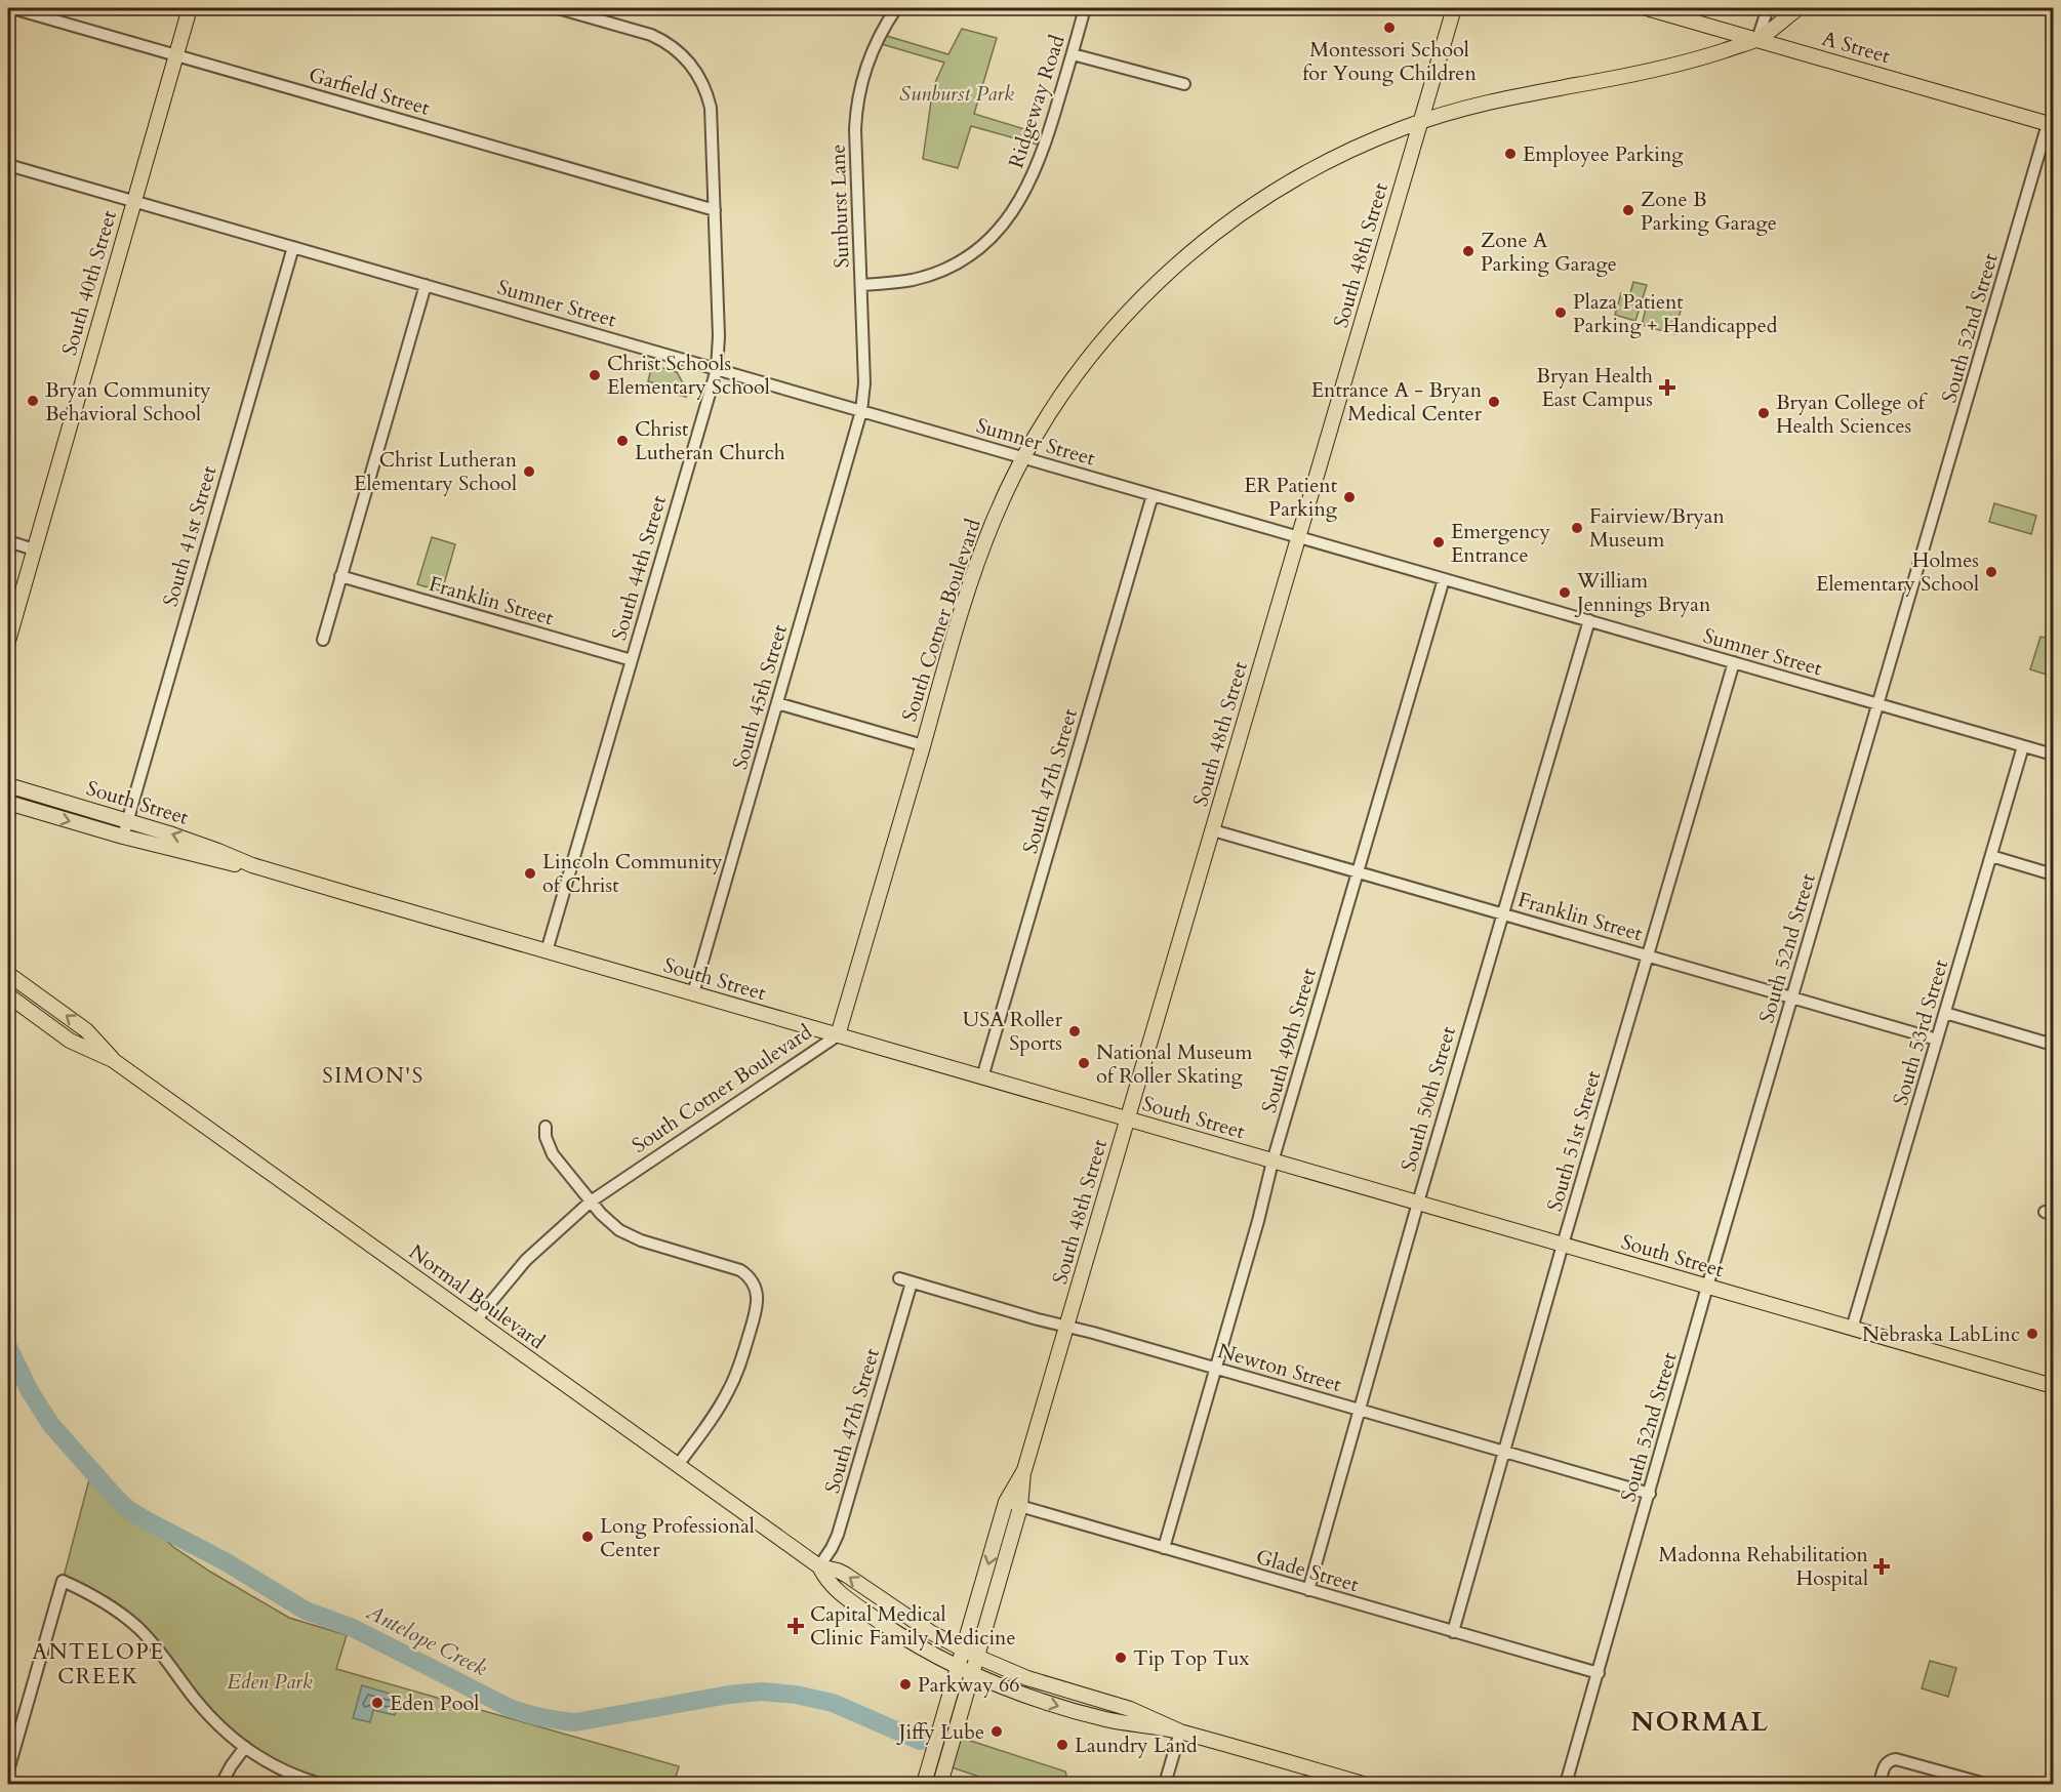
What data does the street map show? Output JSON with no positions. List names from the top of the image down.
{
  "streets": {
    "main road": [
      "A Street",
      "South 48th Street",
      "South 40th Street",
      "South Cotner Boulevard",
      "South Street",
      "Normal Boulevard"
    ],
    "street": [
      "Garfield Street",
      "Ridgeway Road",
      "Sunburst Lane",
      "Sumner Street",
      "South 52nd Street",
      "South 41st Street",
      "South 44th Street",
      "Franklin Street",
      "South 45th Street",
      "South 47th Street",
      "South 53rd Street",
      "South 49th Street",
      "South 50th Street",
      "South 51st Street",
      "Newton Street",
      "Glade Street"
    ]
  },
  "crossings": [
    ["A Street", "South 52nd Street"],
    ["A Street", "South Cotner Boulevard"],
    ["Garfield Street", "South 40th Street"],
    ["Garfield Street", "South 44th Street"],
    ["Ridgeway Road", "Sunburst Lane"],
    ["Sunburst Lane", "Sumner Street"],
    ["Sunburst Lane", "South 45th Street"],
    ["South 48th Street", "Sumner Street"],
    ["South 48th Street", "Franklin Street"],
    ["South 48th Street", "South Cotner Boulevard"],
    ["South 48th Street", "South Street"],
    ["South 48th Street", "Normal Boulevard"],
    ["South 48th Street", "Newton Street"],
    ["South 48th Street", "Glade Street"],
    ["South 40th Street", "Sumner Street"],
    ["Sumner Street", "South 52nd Street"],
    ["Sumner Street", "South 41st Street"],
    ["Sumner Street", "South 44th Street"],
    ["Sumner Street", "South Cotner Boulevard"],
    ["Sumner Street", "South 45th Street"],
    ["Sumner Street", "South 47th Street"],
    ["Sumner Street", "South 53rd Street"],
    ["Sumner Street", "South 49th Street"],
    ["Sumner Street", "South 50th Street"],
    ["Sumner Street", "South 51st Street"],
    ["South 52nd Street", "Franklin Street"],
    ["South 52nd Street", "South Street"],
    ["South 52nd Street", "Newton Street"],
    ["South 52nd Street", "Glade Street"],
    ["South 41st Street", "South Street"],
    ["South 44th Street", "Franklin Street"],
    ["South 44th Street", "South Street"],
    ["Franklin Street", "South 53rd Street"],
    ["Franklin Street", "South 49th Street"],
    ["Franklin Street", "South 50th Street"],
    ["Franklin Street", "South 51st Street"],
    ["South Cotner Boulevard", "South Street"],
    ["South Cotner Boulevard", "Normal Boulevard"],
    ["South 45th Street", "South Street"],
    ["South 47th Street", "South Street"],
    ["South 47th Street", "Normal Boulevard"],
    ["South 47th Street", "Newton Street"],
    ["South Street", "South 53rd Street"],
    ["South Street", "South 49th Street"],
    ["South Street", "South 50th Street"],
    ["South Street", "South 51st Street"],
    ["South 49th Street", "Newton Street"],
    ["South 49th Street", "Glade Street"],
    ["South 50th Street", "Newton Street"],
    ["South 50th Street", "Glade Street"],
    ["South 51st Street", "Newton Street"],
    ["South 51st Street", "Glade Street"]
  ],
  "districts": ["SIMON'S", "ANTELOPE CREEK", "NORMAL"],
  "water": ["Antelope Creek"],
  "parks": ["Sunburst Park", "Eden Park"],
  "places": {
    "other": [
      "Montessori School for Young Children",
      "Employee Parking",
      "Zone B Parking Garage",
      "Zone A Parking Garage",
      "Plaza Patient Parking + Handicapped",
      "Christ Schools Elementary School",
      "Bryan Community Behavioral School",
      "Entrance A - Bryan Medical Center",
      "Bryan College of Health Sciences",
      "Christ Lutheran Church",
      "Christ Lutheran Elementary School",
      "ER Patient Parking",
      "Fairview/Bryan Museum",
      "Emergency Entrance",
      "Holmes Elementary School",
      "William Jennings Bryan",
      "Lincoln Community of Christ",
      "USA Roller Sports",
      "National Museum of Roller Skating",
      "Nebraska LabLinc",
      "Long Professional Center",
      "Tip Top Tux",
      "Parkway 66",
      "Eden Pool",
      "Jiffy Lube",
      "Laundry Land"
    ],
    "health": ["Bryan Health East Campus", "Madonna Rehabilitation Hospital", "Capital Medical Clinic Family Medicine"]
  }
}
